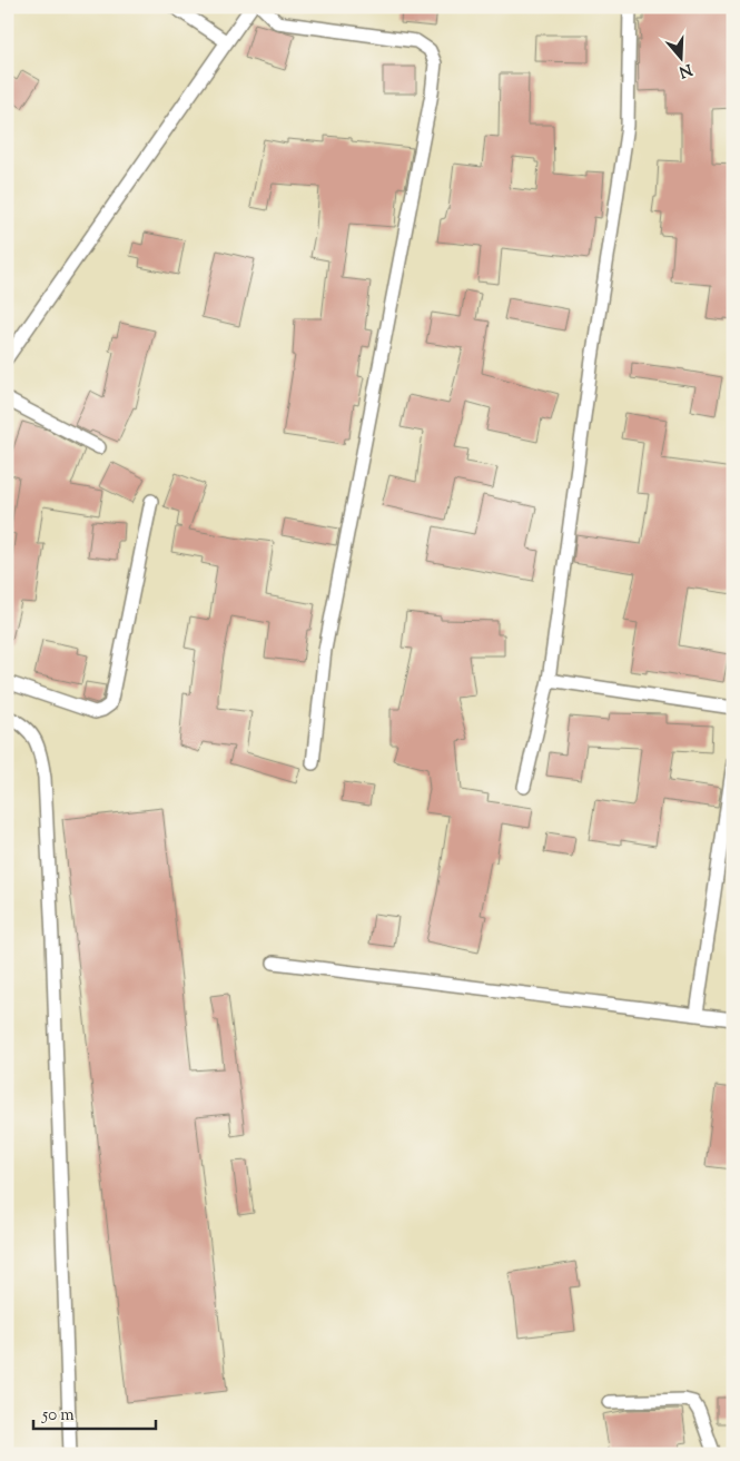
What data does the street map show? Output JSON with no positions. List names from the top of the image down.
{
  "scale_bar": "50 m",
  "north": "bottom"
}
